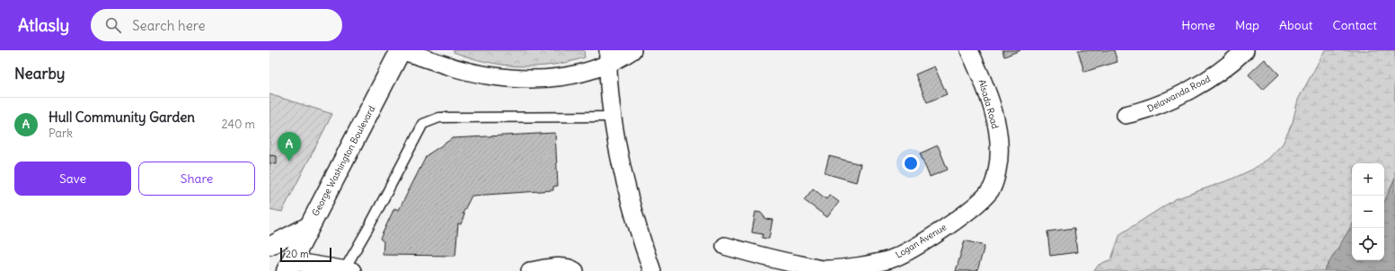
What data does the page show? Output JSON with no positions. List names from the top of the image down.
{
  "streets": {
    "main road": ["George Washington Boulevard"],
    "street": ["Delawanda Road", "Alsada Road", "Logan Avenue"]
  },
  "crossings": [
    ["Alsada Road", "Logan Avenue"]
  ],
  "scale_bar": "20 m",
  "page": {
    "header": "Atlasly",
    "search": "Search here",
    "nav": [
      "Home",
      "Map",
      "About",
      "Contact"
    ],
    "heading": "Nearby",
    "list": [
      {
        "mark": "A",
        "name": "Hull Community Garden",
        "note": "Park",
        "value": "240 m"
      }
    ],
    "pins": "A",
    "buttons": ["Save", "Share"],
    "map_buttons": ["+", "−"],
    "scale": "20 m"
  }
}
